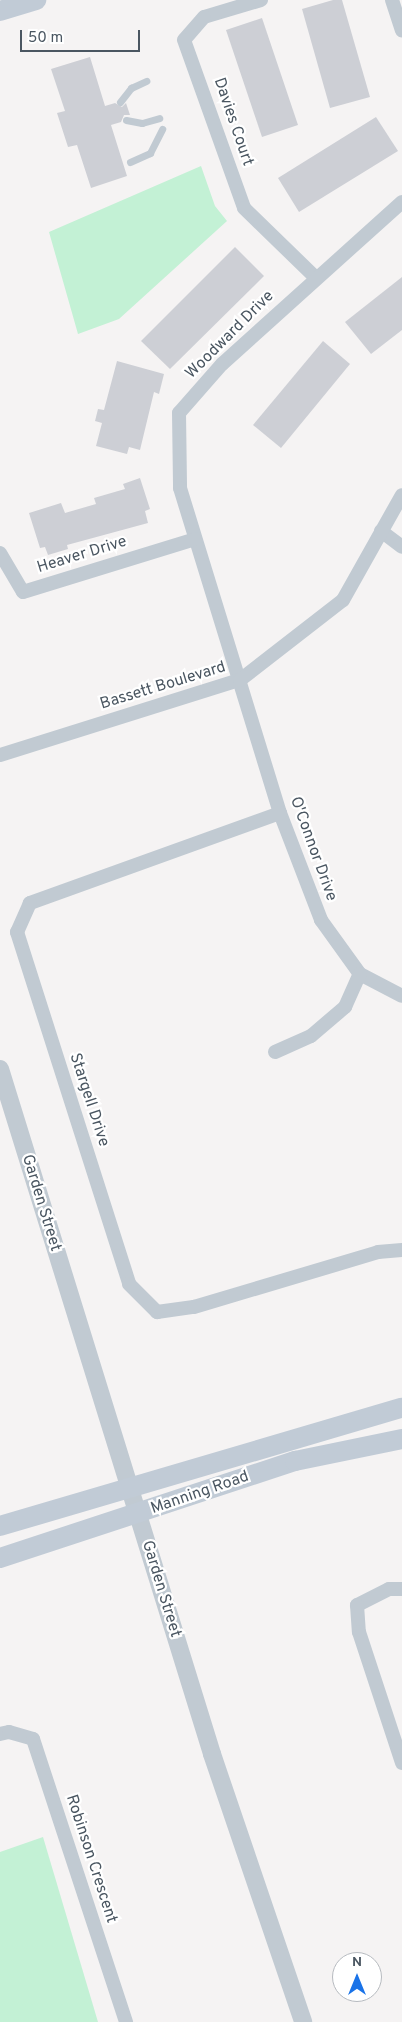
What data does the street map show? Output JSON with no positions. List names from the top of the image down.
{
  "streets": {
    "main road": ["Manning Road"],
    "street": [
      "Davies Court",
      "Woodward Drive",
      "Heaver Drive",
      "Bassett Boulevard",
      "O'Connor Drive",
      "Stargell Drive",
      "Garden Street",
      "Robinson Crescent"
    ]
  },
  "crossings": [
    ["Davies Court", "Woodward Drive"],
    ["Woodward Drive", "Heaver Drive"],
    ["Woodward Drive", "Bassett Boulevard"],
    ["Woodward Drive", "O'Connor Drive"],
    ["Bassett Boulevard", "O'Connor Drive"],
    ["O'Connor Drive", "Stargell Drive"],
    ["Garden Street", "Manning Road"]
  ],
  "scale_bar": "50 m",
  "north": "top"
}
